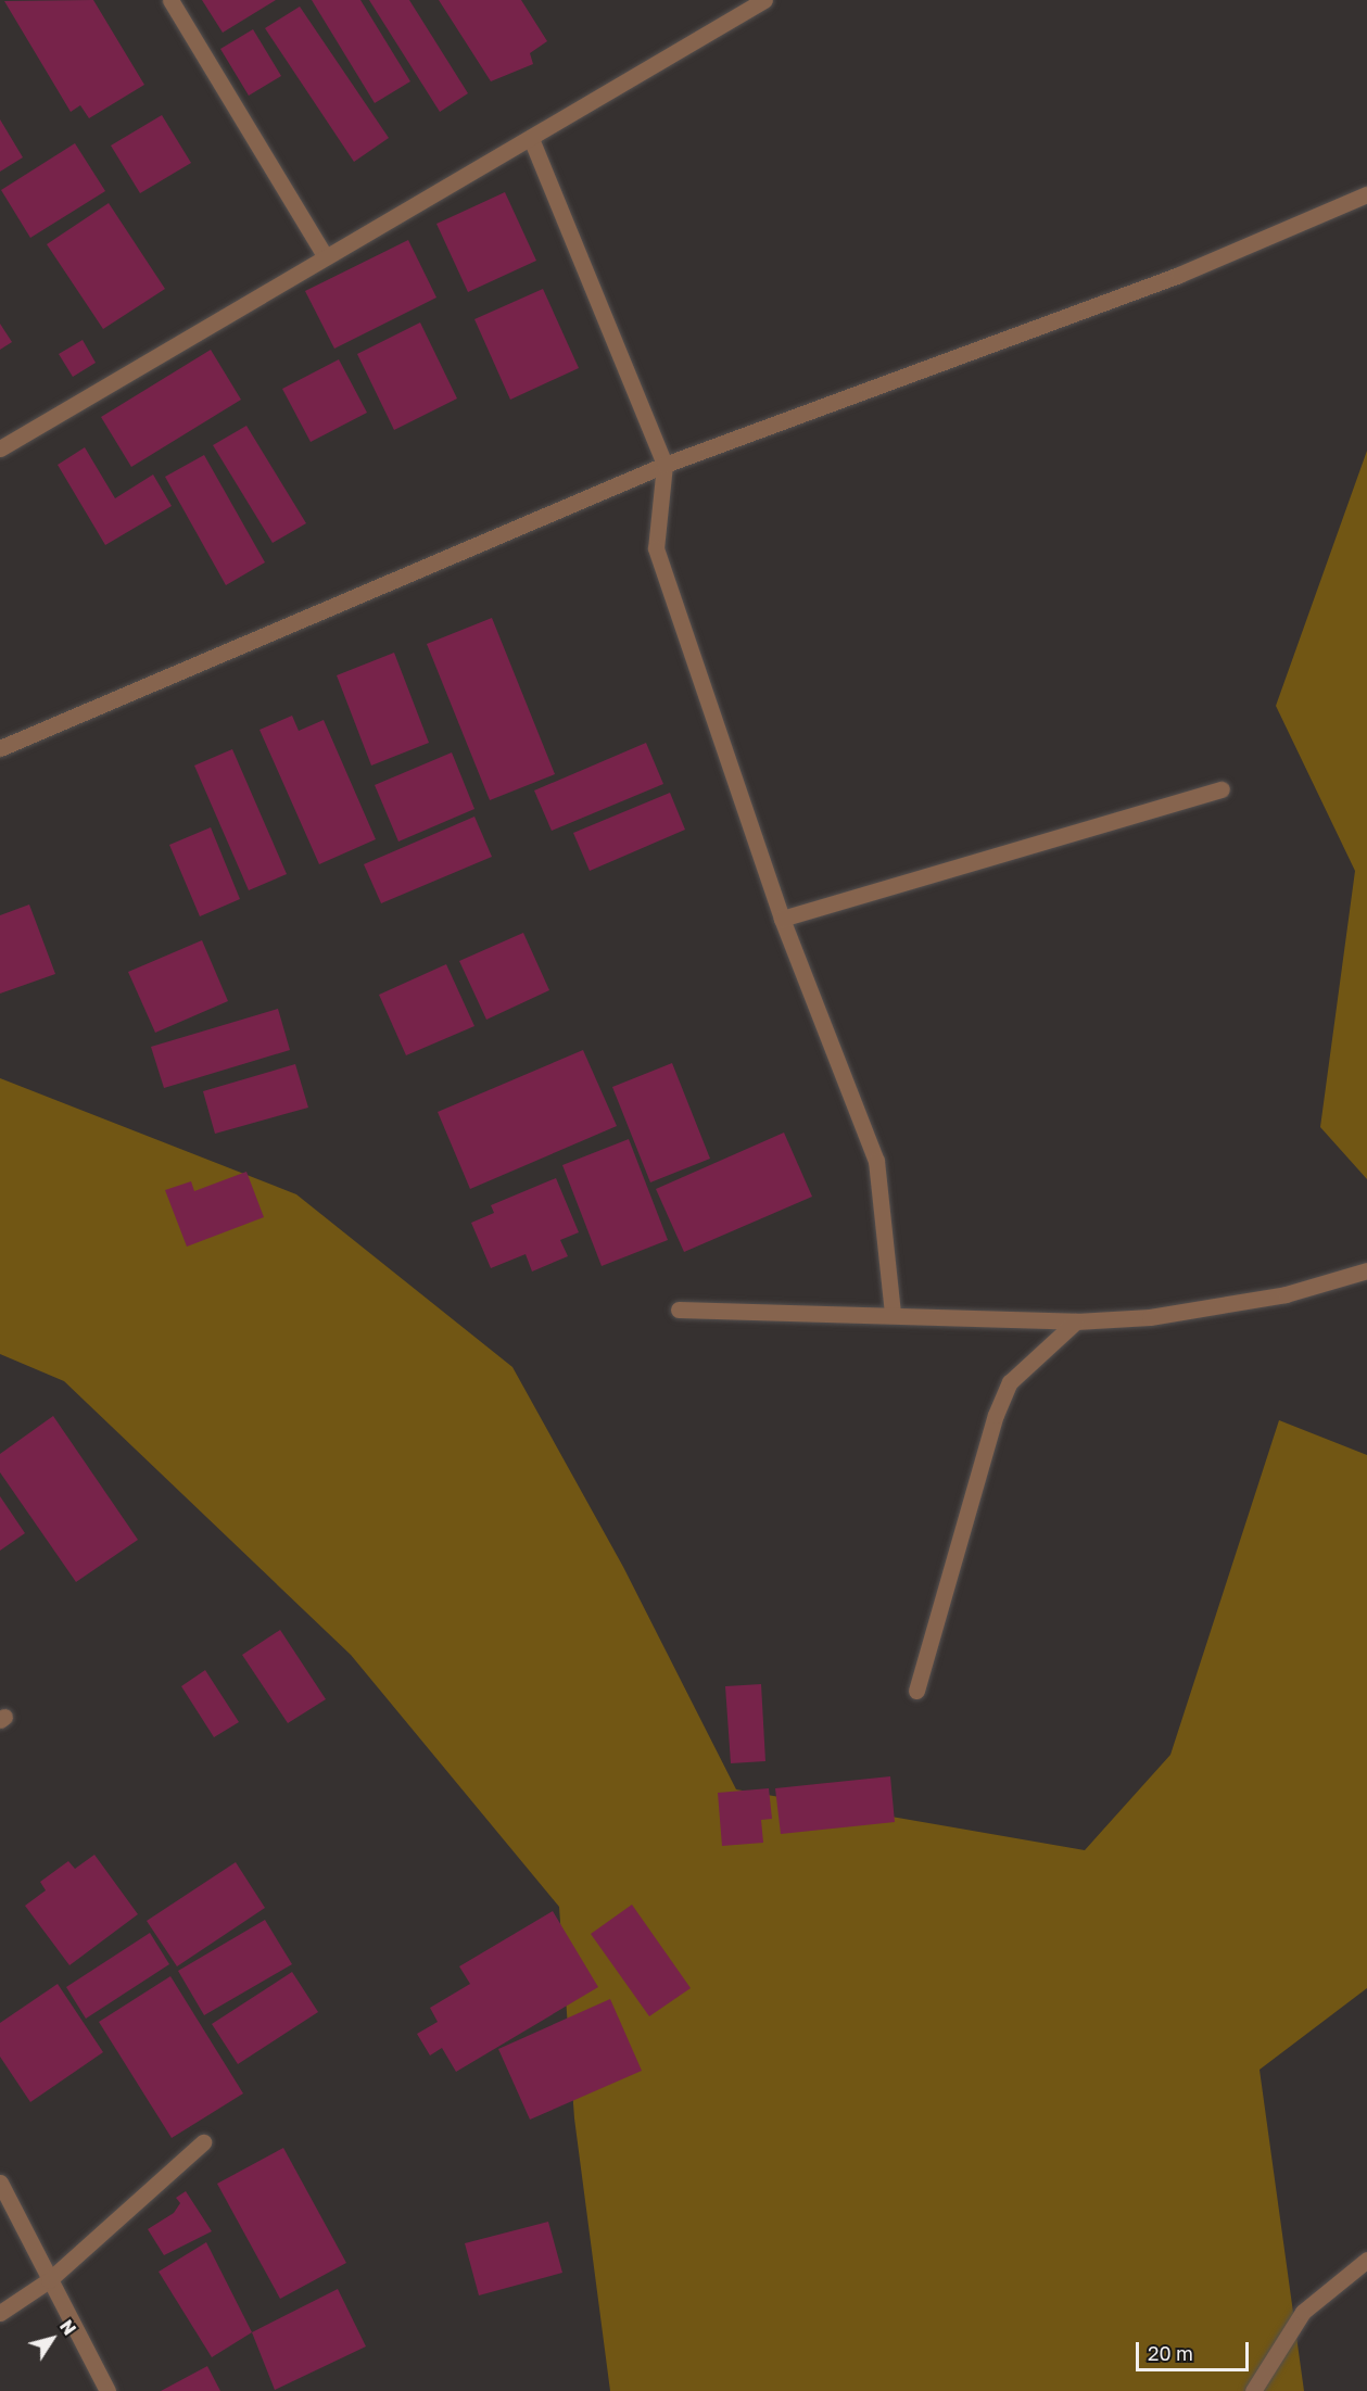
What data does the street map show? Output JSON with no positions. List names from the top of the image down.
{
  "scale_bar": "20 m",
  "north": "top right"
}
